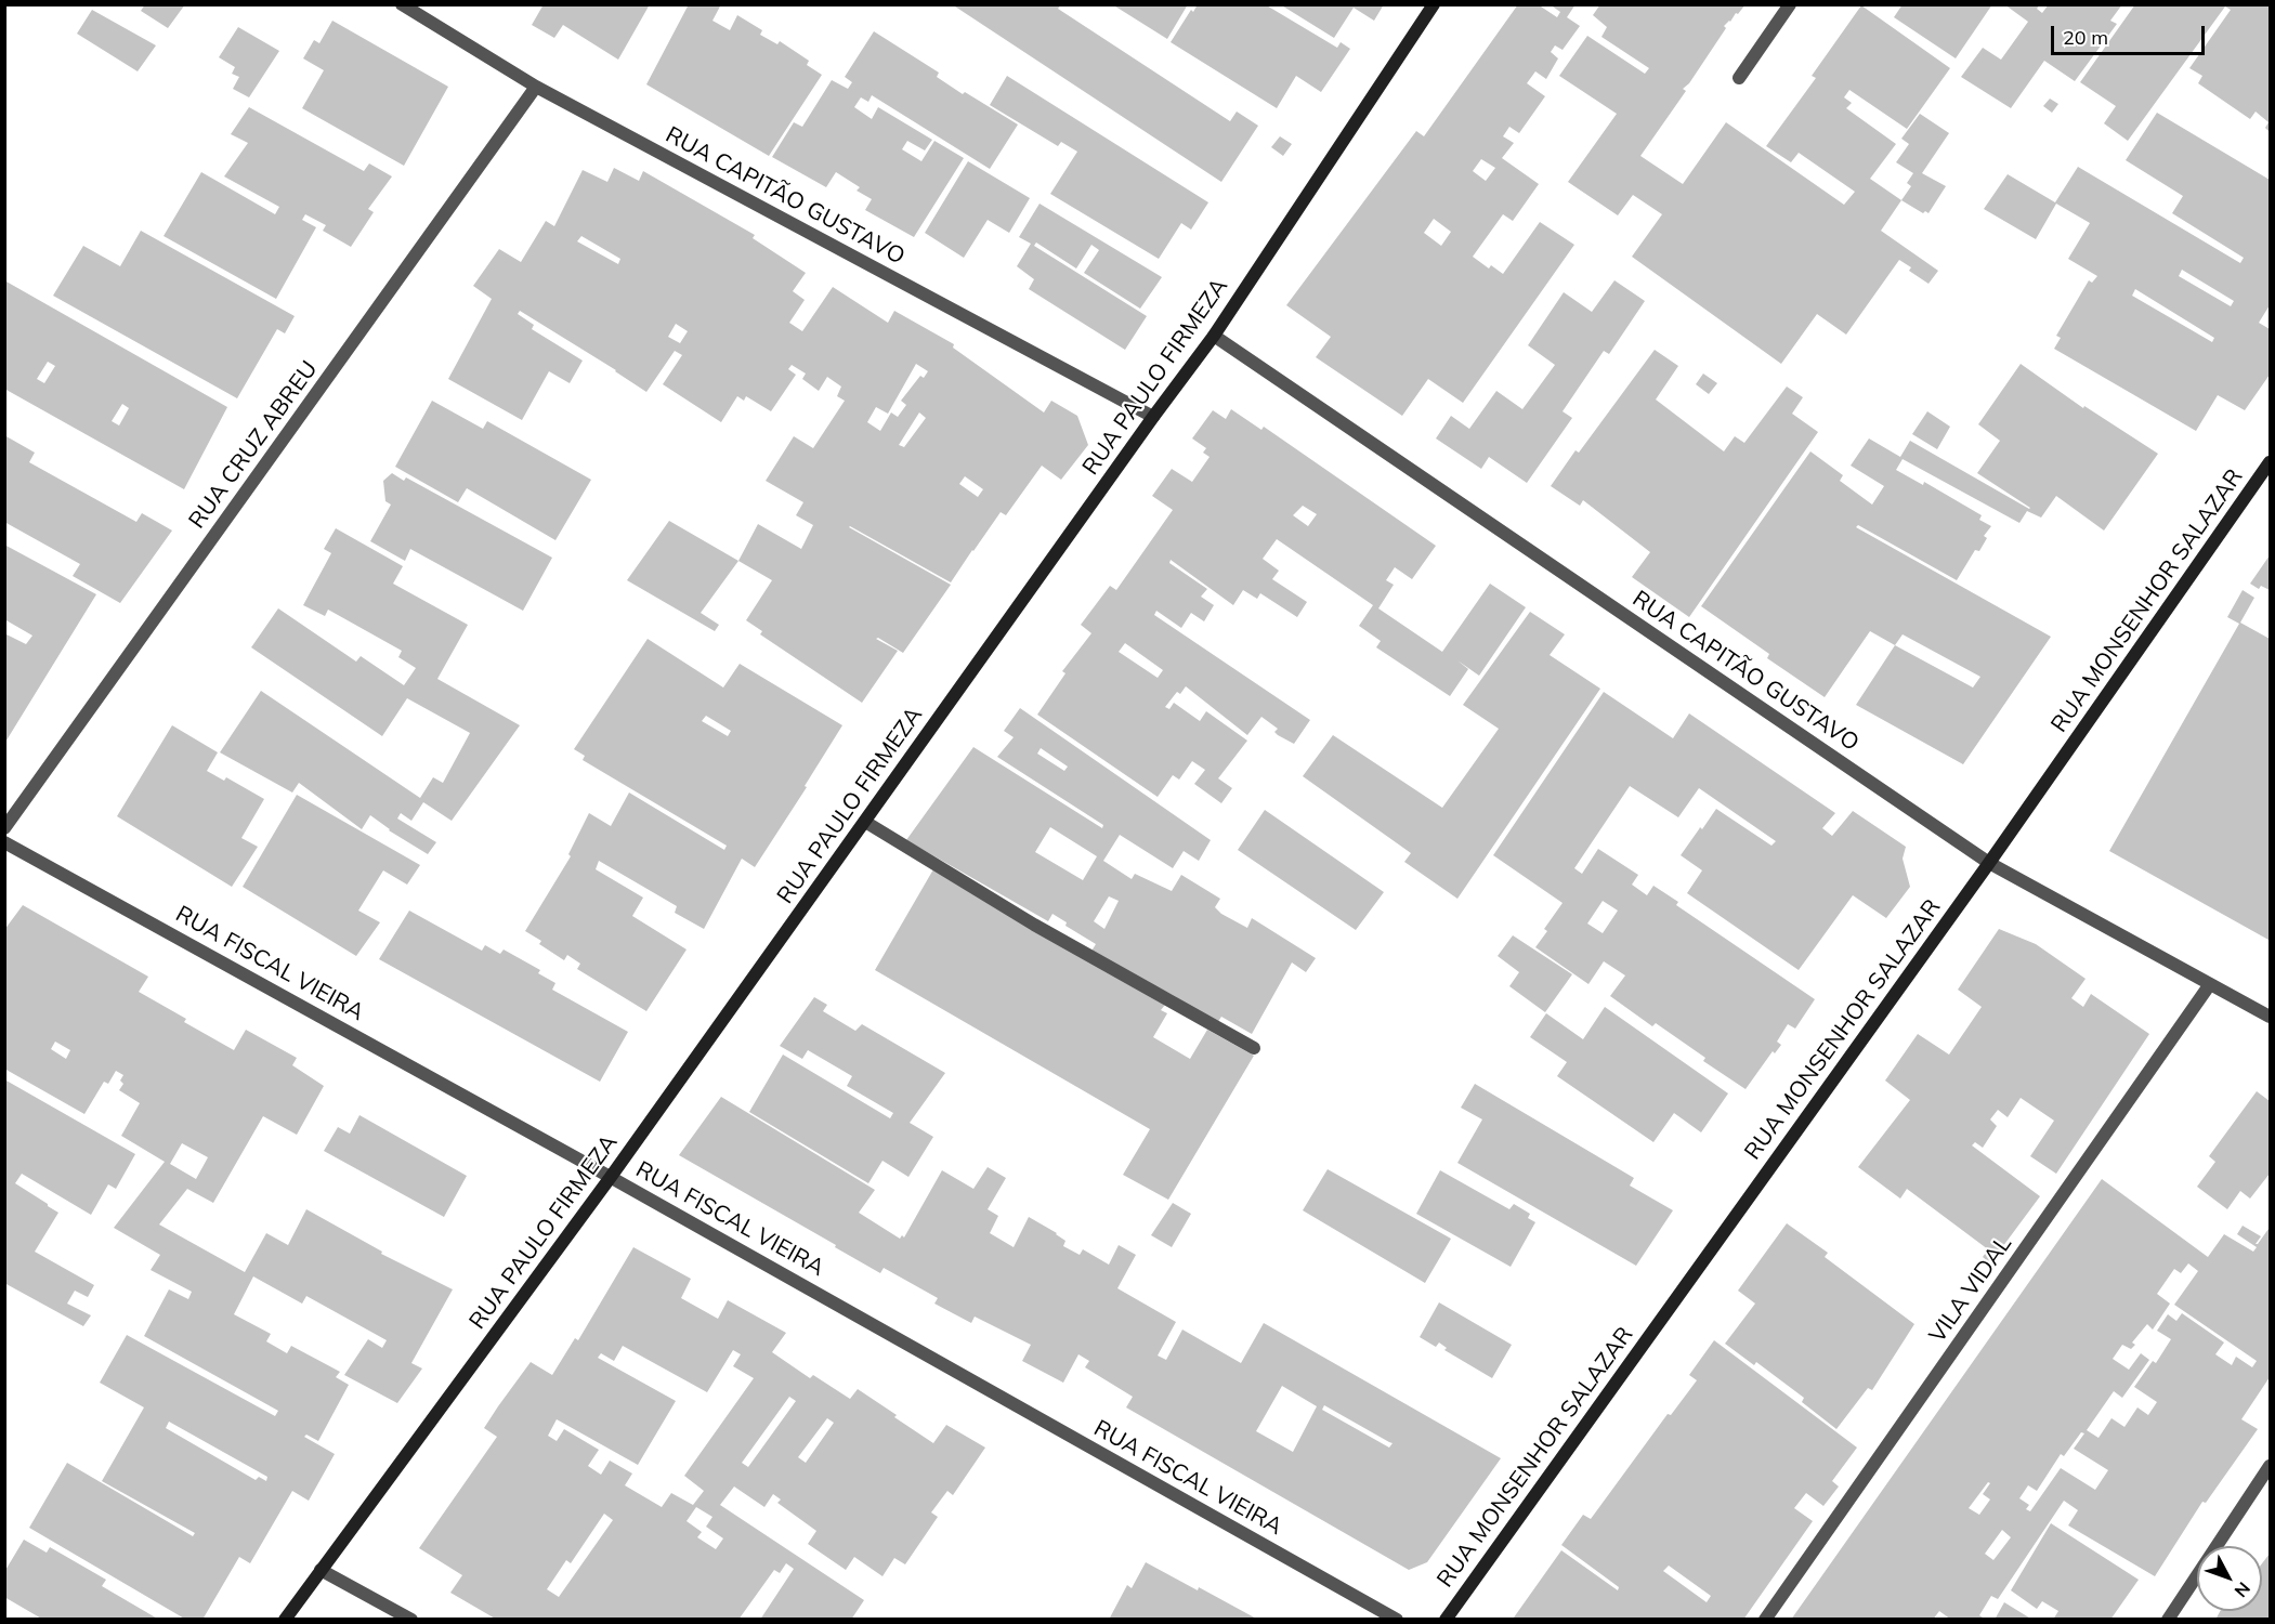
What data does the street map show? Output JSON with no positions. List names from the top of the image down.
{
  "streets": {
    "street": [
      "RUA CAPITÃO GUSTAVO",
      "RUA PAULO FIRMEZA",
      "RUA CRUZ ABREU",
      "RUA MONSENHOR SALAZAR",
      "RUA FISCAL VIEIRA",
      "VILA VIDAL"
    ]
  },
  "crossings": [
    ["RUA CAPITÃO GUSTAVO", "RUA PAULO FIRMEZA"],
    ["RUA CAPITÃO GUSTAVO", "RUA CRUZ ABREU"],
    ["RUA CAPITÃO GUSTAVO", "RUA MONSENHOR SALAZAR"],
    ["RUA CAPITÃO GUSTAVO", "VILA VIDAL"],
    ["RUA PAULO FIRMEZA", "RUA FISCAL VIEIRA"]
  ],
  "scale_bar": "20 m",
  "north": "bottom right"
}
